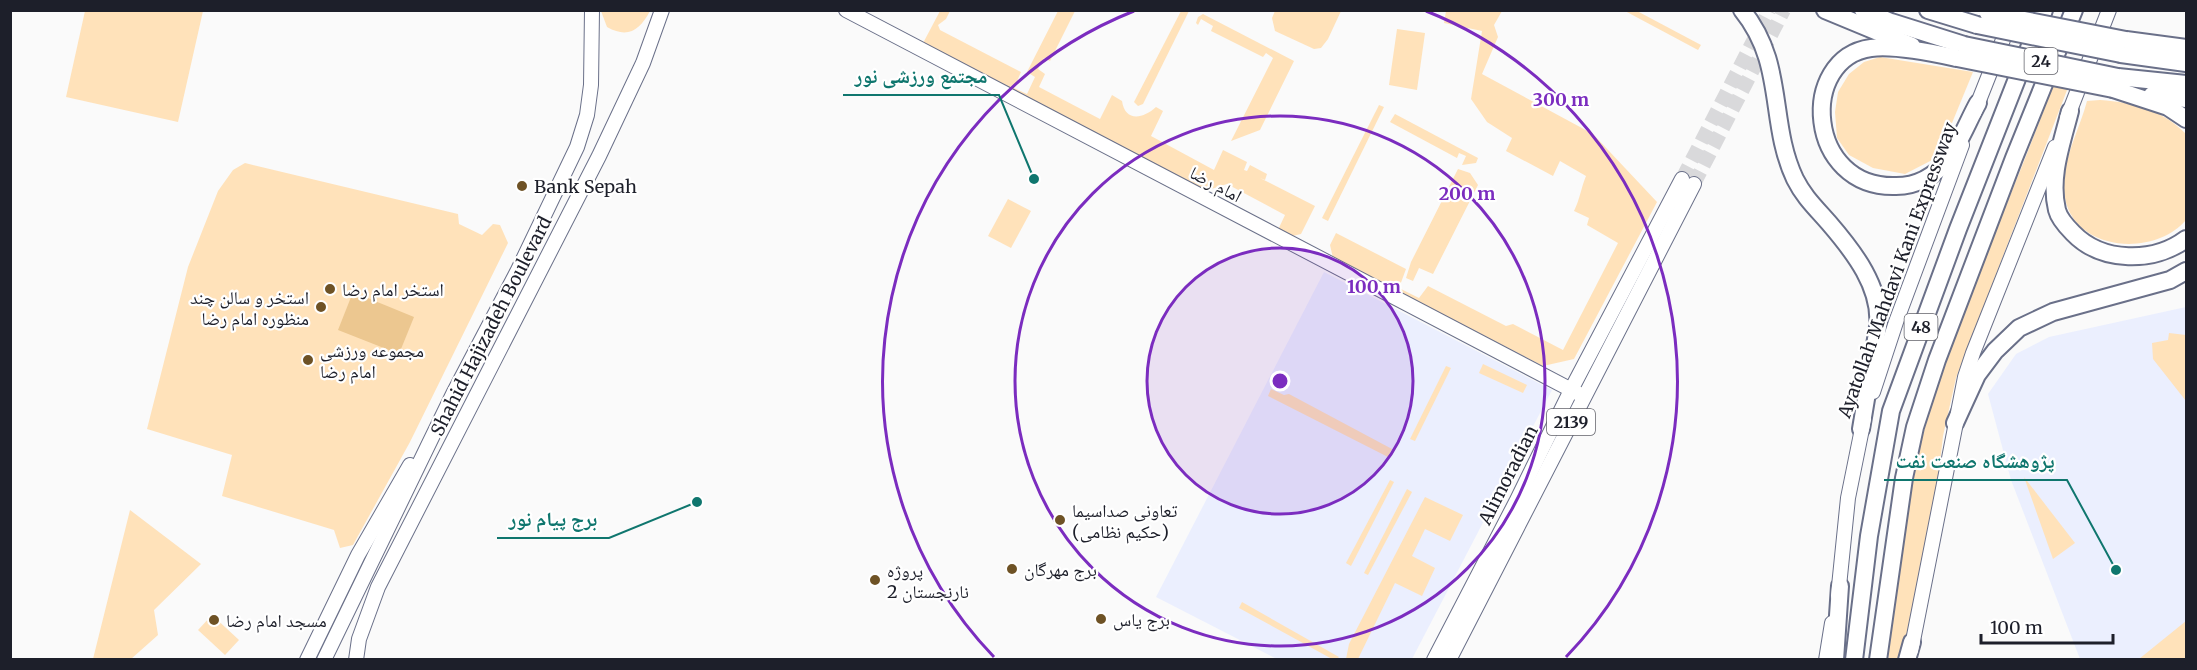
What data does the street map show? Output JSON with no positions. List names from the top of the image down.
{
  "streets": {
    "highway": ["48"],
    "main road": [
      "امام رضا",
      "Ayatollah Mahdavi Kani Expressway",
      "Shahid Hajizadeh Boulevard",
      "2139",
      "Alimoradian"
    ]
  },
  "crossings": [
    ["امام رضا", "Alimoradian"]
  ],
  "places": [
    "مجتمع ورزشی نور",
    "Bank Sepah",
    "استخر امام رضا",
    "استخر و سالن چند منظوره امام رضا",
    "مجموعه ورزشی امام رضا",
    "برج پیام نور",
    "تعاونی صداسیما (حکیم نظامی)",
    "برج مهرگان",
    "پژوهشگاه صنعت نفت",
    "پروژه نارنجستان 2",
    "برج یاس",
    "مسجد امام رضا"
  ],
  "scale_bar": "100 m",
  "rings": ["300 m", "200 m", "100 m"]
}
